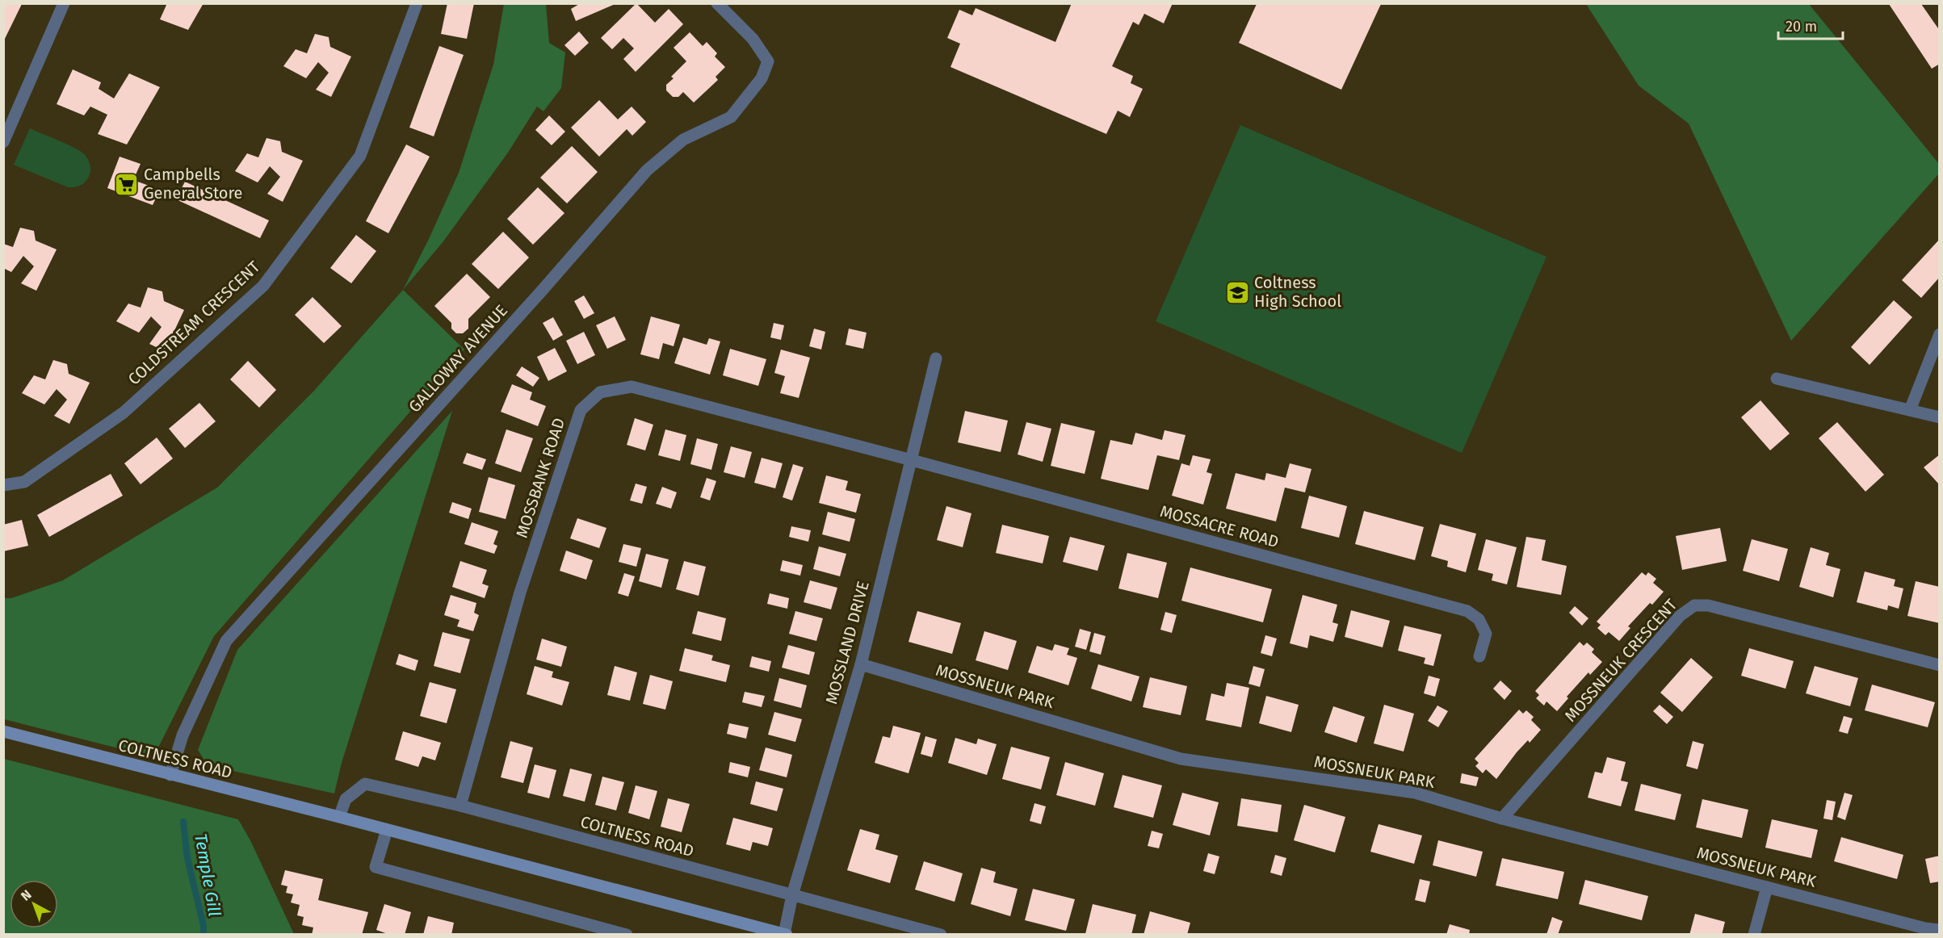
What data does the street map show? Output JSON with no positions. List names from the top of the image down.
{
  "streets": {
    "street": [
      "COLDSTREAM CRESCENT",
      "GALLOWAY AVENUE",
      "MOSSBANK ROAD",
      "MOSSACRE ROAD",
      "MOSSLAND DRIVE",
      "MOSSNEUK CRESCENT",
      "MOSSNEUK PARK",
      "COLTNESS ROAD"
    ]
  },
  "crossings": [
    ["GALLOWAY AVENUE", "COLTNESS ROAD"],
    ["MOSSBANK ROAD", "MOSSACRE ROAD"],
    ["MOSSBANK ROAD", "MOSSLAND DRIVE"],
    ["MOSSBANK ROAD", "COLTNESS ROAD"],
    ["MOSSACRE ROAD", "MOSSLAND DRIVE"],
    ["MOSSLAND DRIVE", "MOSSNEUK PARK"],
    ["MOSSLAND DRIVE", "COLTNESS ROAD"],
    ["MOSSNEUK CRESCENT", "MOSSNEUK PARK"]
  ],
  "water": ["Temple Gill"],
  "places": {
    "supermarket": ["Campbells General Store"],
    "school or university": ["Coltness High School"]
  },
  "scale_bar": "20 m",
  "north": "top left"
}
